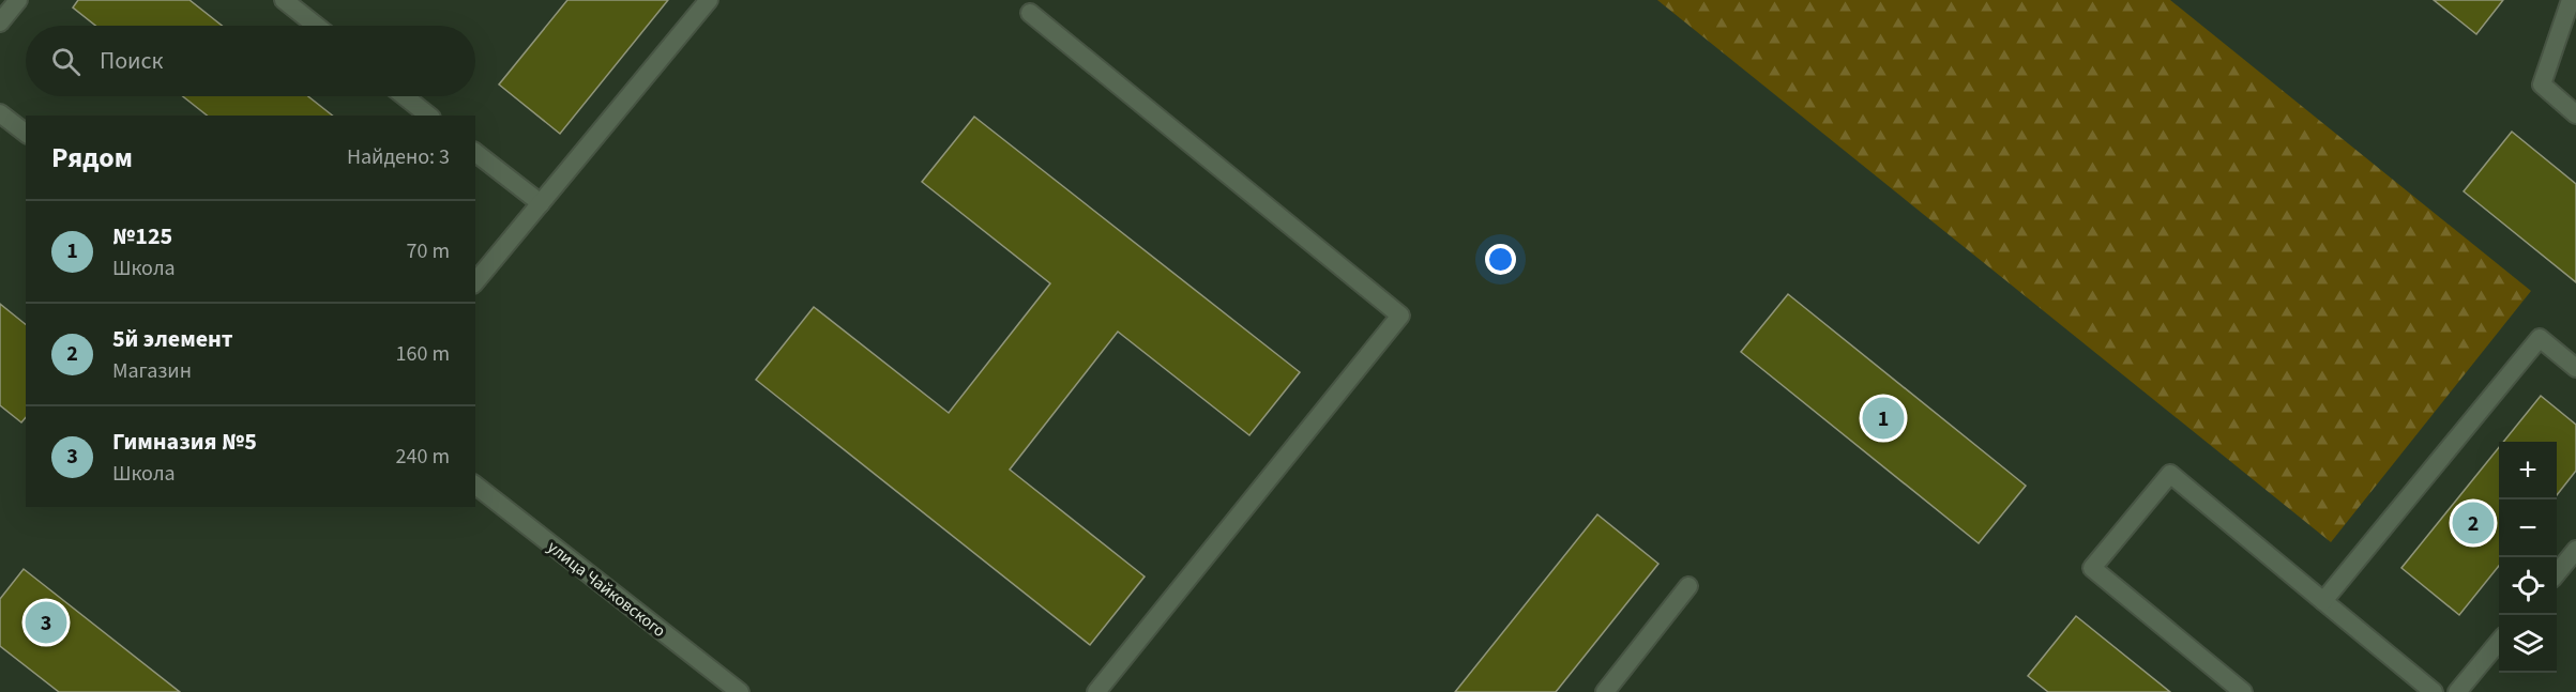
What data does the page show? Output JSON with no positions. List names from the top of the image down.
{
  "streets": {
    "street": ["улица Чайковского"]
  },
  "page": {
    "search": "Поиск",
    "heading": ["Рядом", "Найдено: 3"],
    "list": [
      {
        "mark": "1",
        "name": "№125",
        "note": "Школа",
        "value": "70 m"
      },
      {
        "mark": "2",
        "name": "5й элемент",
        "note": "Магазин",
        "value": "160 m"
      },
      {
        "mark": "3",
        "name": "Гимназия №5",
        "note": "Школа",
        "value": "240 m"
      }
    ],
    "pins": ["1", "2", "3"],
    "map_buttons": ["+", "−"]
  }
}
